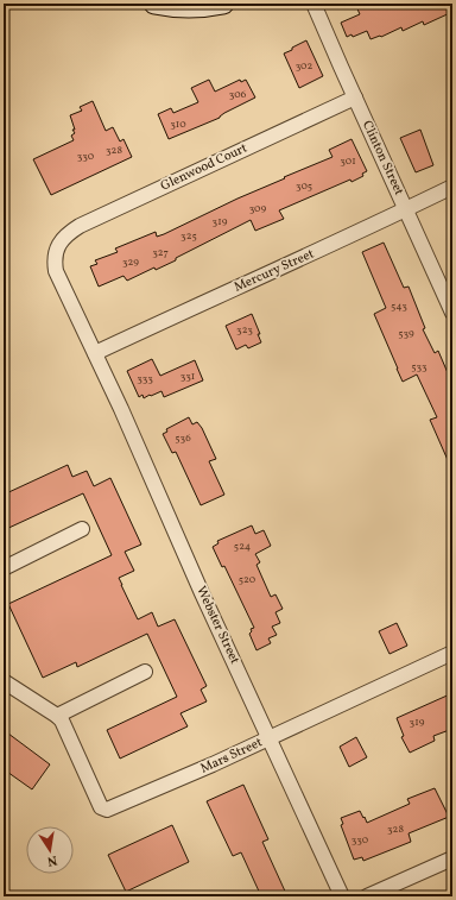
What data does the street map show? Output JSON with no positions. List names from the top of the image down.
{
  "streets": {
    "street": [
      "Clinton Street",
      "Glenwood Court",
      "Mercury Street",
      "Webster Street",
      "Mars Street"
    ]
  },
  "crossings": [
    ["Clinton Street", "Glenwood Court"],
    ["Clinton Street", "Mercury Street"],
    ["Glenwood Court", "Webster Street"],
    ["Mercury Street", "Webster Street"],
    ["Webster Street", "Mars Street"]
  ],
  "house_numbers": [
    "302",
    "306",
    "310",
    "328",
    "330",
    "301",
    "305",
    "309",
    "319",
    "325",
    "327",
    "329",
    "543",
    "323",
    "539",
    "533",
    "331",
    "333",
    "536",
    "524",
    "520",
    "319",
    "328",
    "330"
  ],
  "north": "bottom"
}
